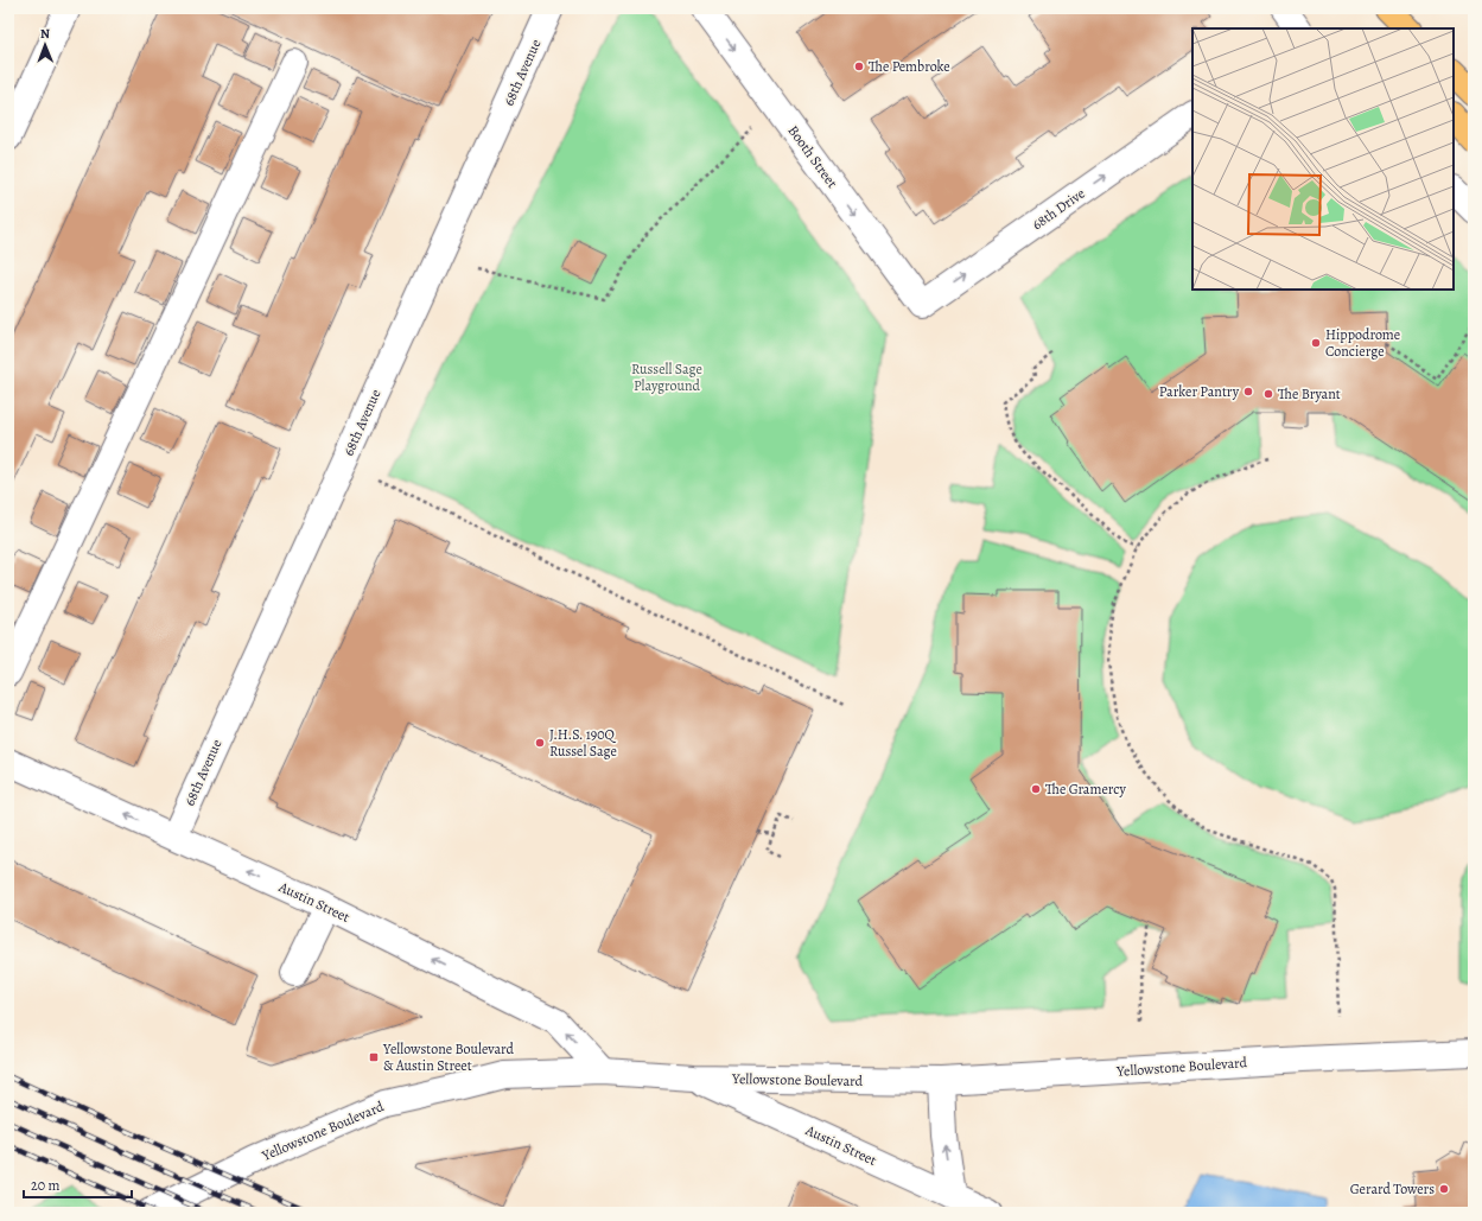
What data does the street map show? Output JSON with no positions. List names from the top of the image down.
{
  "streets": {
    "street": [
      "68th Avenue",
      "Booth Street",
      "68th Drive",
      "Austin Street",
      "Yellowstone Boulevard"
    ]
  },
  "crossings": [
    ["68th Avenue", "Austin Street"],
    ["Booth Street", "68th Drive"],
    ["Austin Street", "Yellowstone Boulevard"]
  ],
  "one_way": ["Booth Street", "68th Drive", "Austin Street"],
  "parks": ["Russell Sage Playground"],
  "places": {
    "other": [
      "The Pembroke",
      "Hippodrome Concierge",
      "Parker Pantry",
      "The Bryant",
      "J.H.S. 190Q Russel Sage",
      "The Gramercy",
      "Gerard Towers"
    ],
    "transit": ["Yellowstone Boulevard & Austin Street"]
  },
  "scale_bar": "20 m",
  "north": "top"
}
